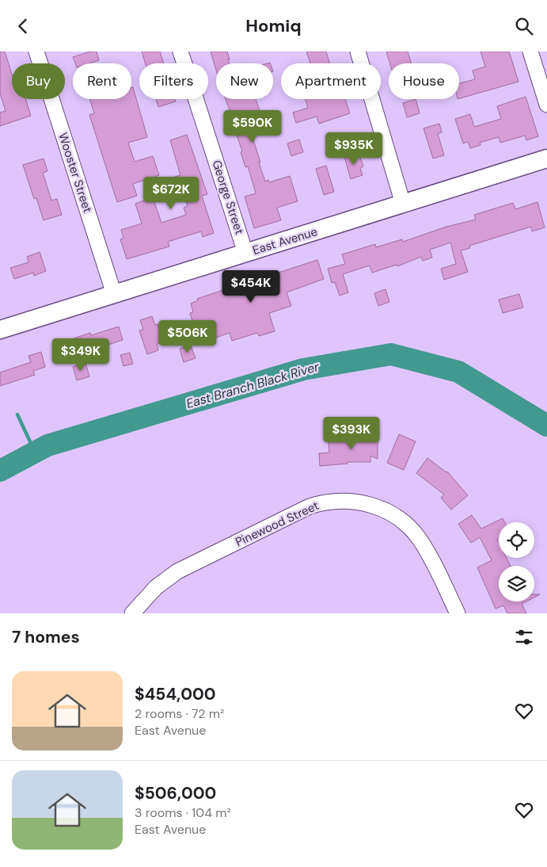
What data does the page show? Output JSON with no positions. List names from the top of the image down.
{
  "streets": {
    "street": [
      "Wooster Street",
      "George Street",
      "East Avenue",
      "Pinewood Street"
    ]
  },
  "crossings": [
    ["Wooster Street", "East Avenue"],
    ["George Street", "East Avenue"]
  ],
  "water": ["East Branch Black River"],
  "page": {
    "header": "Homiq",
    "chip": [
      "Buy",
      "Rent",
      "Filters",
      "New",
      "Apartment",
      "House"
    ],
    "price": [
      "$590K",
      "$935K",
      "$672K",
      "$454K",
      "$506K",
      "$349K",
      "$393K"
    ],
    "heading": "7 homes",
    "list": [
      {
        "name": "$454,000",
        "note": "2 rooms · 72 m² · East Avenue"
      },
      {
        "name": "$506,000",
        "note": "3 rooms · 104 m² · East Avenue"
      }
    ]
  }
}
